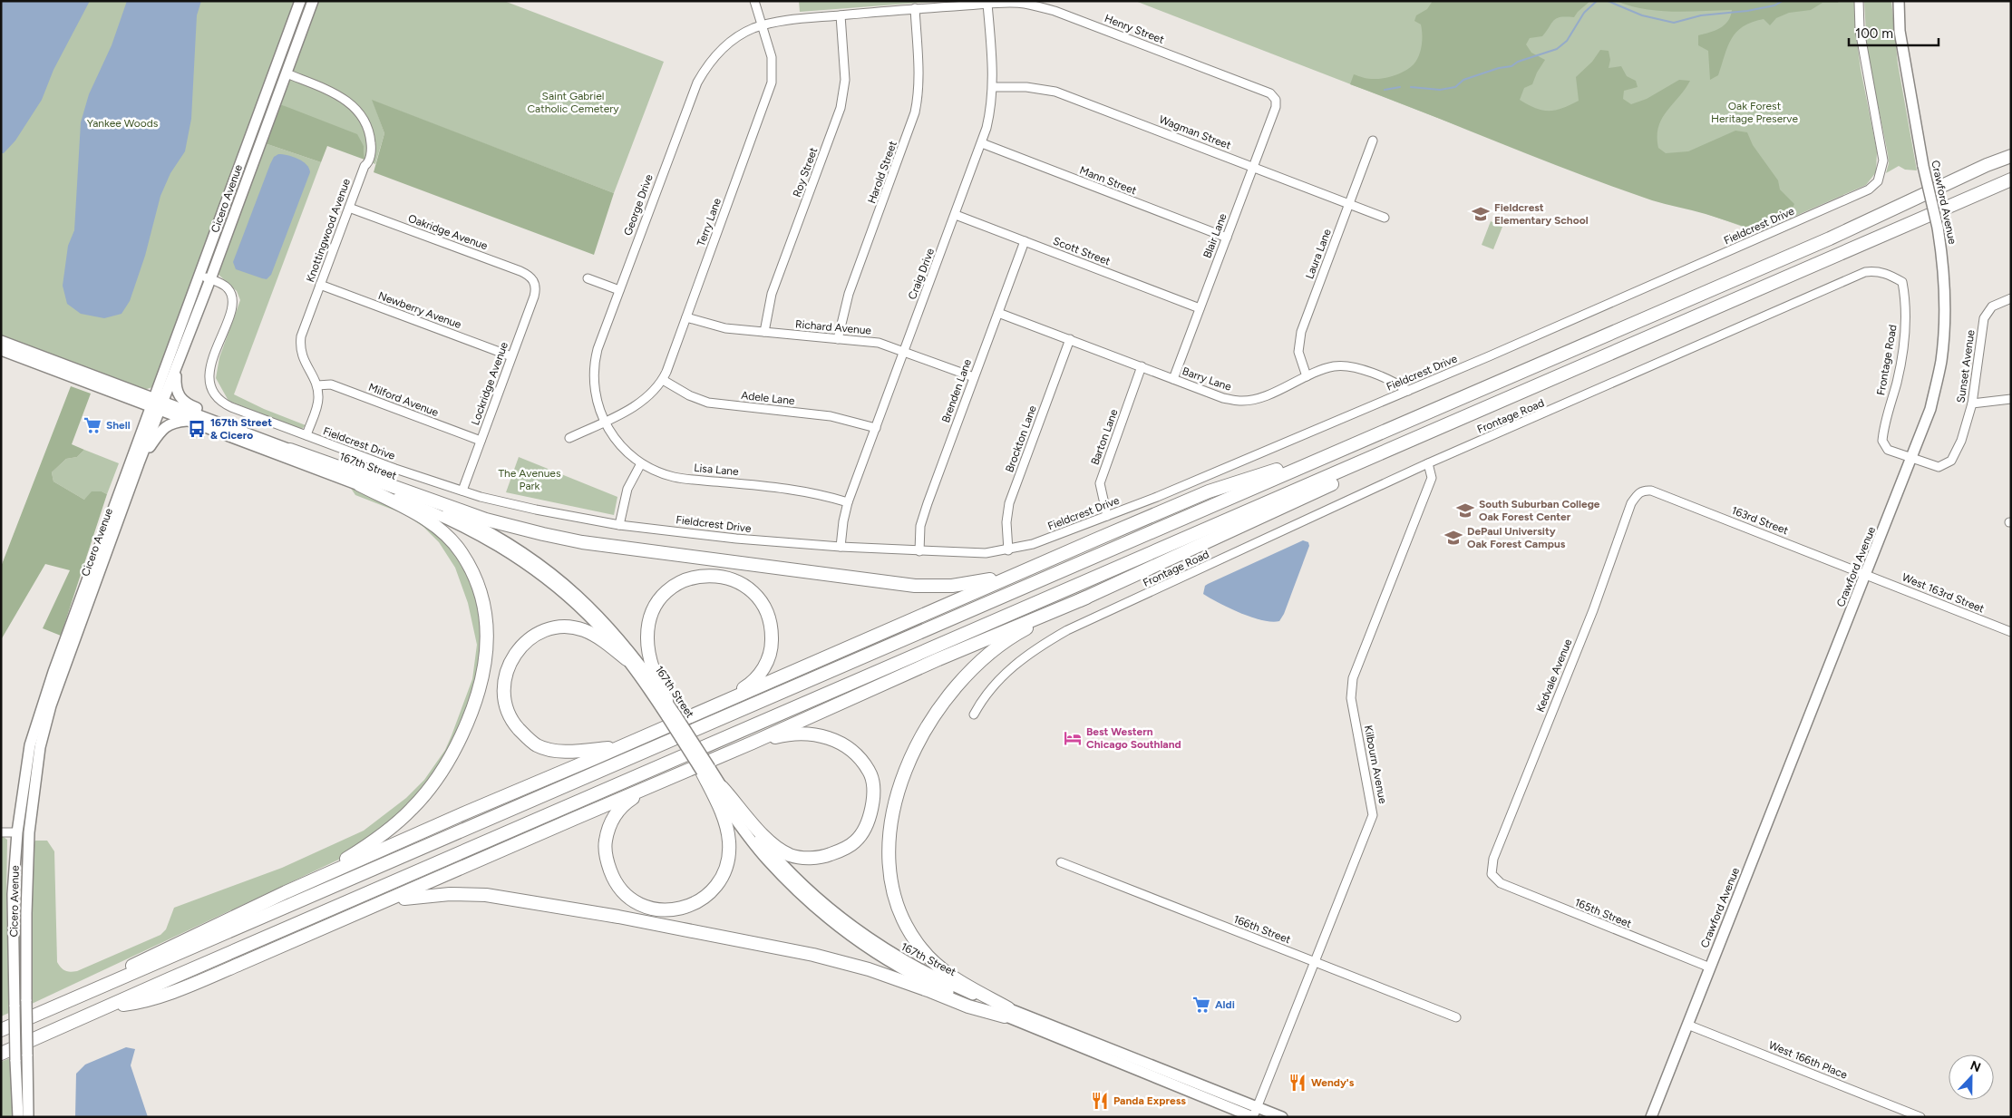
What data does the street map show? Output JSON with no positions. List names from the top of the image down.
{
  "streets": {
    "main road": ["Cicero Avenue", "Crawford Avenue", "167th Street"],
    "street": [
      "Henry Street",
      "Wagman Street",
      "Roy Street",
      "Harold Street",
      "Mann Street",
      "George Drive",
      "Terry Lane",
      "Fieldcrest Drive",
      "Knottingwood Avenue",
      "Oakridge Avenue",
      "Blair Lane",
      "Scott Street",
      "Laura Lane",
      "Craig Drive",
      "Newberry Avenue",
      "Richard Avenue",
      "Frontage Road",
      "Sunset Avenue",
      "Barry Lane",
      "Lockridge Avenue",
      "Brenden Lane",
      "Adele Lane",
      "Milford Avenue",
      "Barton Lane",
      "Brockton Lane",
      "Lisa Lane",
      "163rd Street",
      "West 163rd Street",
      "Kedvale Avenue",
      "Kilbourn Avenue",
      "165th Street",
      "166th Street",
      "West 166th Place"
    ]
  },
  "crossings": [
    ["Henry Street", "Roy Street"],
    ["Henry Street", "Harold Street"],
    ["Henry Street", "George Drive"],
    ["Henry Street", "Terry Lane"],
    ["Henry Street", "Blair Lane"],
    ["Henry Street", "Craig Drive"],
    ["Wagman Street", "Blair Lane"],
    ["Wagman Street", "Laura Lane"],
    ["Wagman Street", "Craig Drive"],
    ["Roy Street", "Richard Avenue"],
    ["Harold Street", "Richard Avenue"],
    ["Mann Street", "Blair Lane"],
    ["Mann Street", "Craig Drive"],
    ["Cicero Avenue", "Fieldcrest Drive"],
    ["Cicero Avenue", "Knottingwood Avenue"],
    ["Cicero Avenue", "167th Street"],
    ["Crawford Avenue", "Frontage Road"],
    ["Crawford Avenue", "Sunset Avenue"],
    ["Crawford Avenue", "163rd Street"],
    ["Crawford Avenue", "West 163rd Street"],
    ["Crawford Avenue", "165th Street"],
    ["Crawford Avenue", "West 166th Place"],
    ["George Drive", "Terry Lane"],
    ["George Drive", "Lisa Lane"],
    ["Terry Lane", "Richard Avenue"],
    ["Terry Lane", "Adele Lane"],
    ["Terry Lane", "Lisa Lane"],
    ["Fieldcrest Drive", "Craig Drive"],
    ["Fieldcrest Drive", "Barry Lane"],
    ["Fieldcrest Drive", "Lockridge Avenue"],
    ["Fieldcrest Drive", "Brenden Lane"],
    ["Fieldcrest Drive", "Barton Lane"],
    ["Fieldcrest Drive", "Brockton Lane"],
    ["Knottingwood Avenue", "Oakridge Avenue"],
    ["Knottingwood Avenue", "Newberry Avenue"],
    ["Knottingwood Avenue", "Milford Avenue"],
    ["Oakridge Avenue", "Lockridge Avenue"],
    ["Blair Lane", "Scott Street"],
    ["Blair Lane", "Barry Lane"],
    ["Scott Street", "Craig Drive"],
    ["Scott Street", "Brenden Lane"],
    ["Laura Lane", "Barry Lane"],
    ["Craig Drive", "Richard Avenue"],
    ["Craig Drive", "Adele Lane"],
    ["Craig Drive", "Lisa Lane"],
    ["Newberry Avenue", "Lockridge Avenue"],
    ["Richard Avenue", "Brenden Lane"],
    ["Frontage Road", "Sunset Avenue"],
    ["Frontage Road", "Kilbourn Avenue"],
    ["Barry Lane", "Brenden Lane"],
    ["Barry Lane", "Barton Lane"],
    ["Barry Lane", "Brockton Lane"],
    ["Lockridge Avenue", "Milford Avenue"],
    ["167th Street", "Kilbourn Avenue"],
    ["163rd Street", "West 163rd Street"],
    ["163rd Street", "Kedvale Avenue"],
    ["Kedvale Avenue", "165th Street"],
    ["Kilbourn Avenue", "166th Street"]
  ],
  "parks": [
    "Saint Gabriel Catholic Cemetery",
    "Oak Forest Heritage Preserve",
    "Yankee Woods",
    "The Avenues Park"
  ],
  "places": {
    "school or university": ["Fieldcrest Elementary School", "South Suburban College Oak Forest Center", "DePaul University Oak Forest Campus"],
    "supermarket": ["Shell", "Aldi"],
    "bus stop": ["167th Street & Cicero"],
    "hotel": ["Best Western Chicago Southland"],
    "restaurant": ["Wendy's", "Panda Express"]
  },
  "scale_bar": "100 m",
  "north": "top"
}
